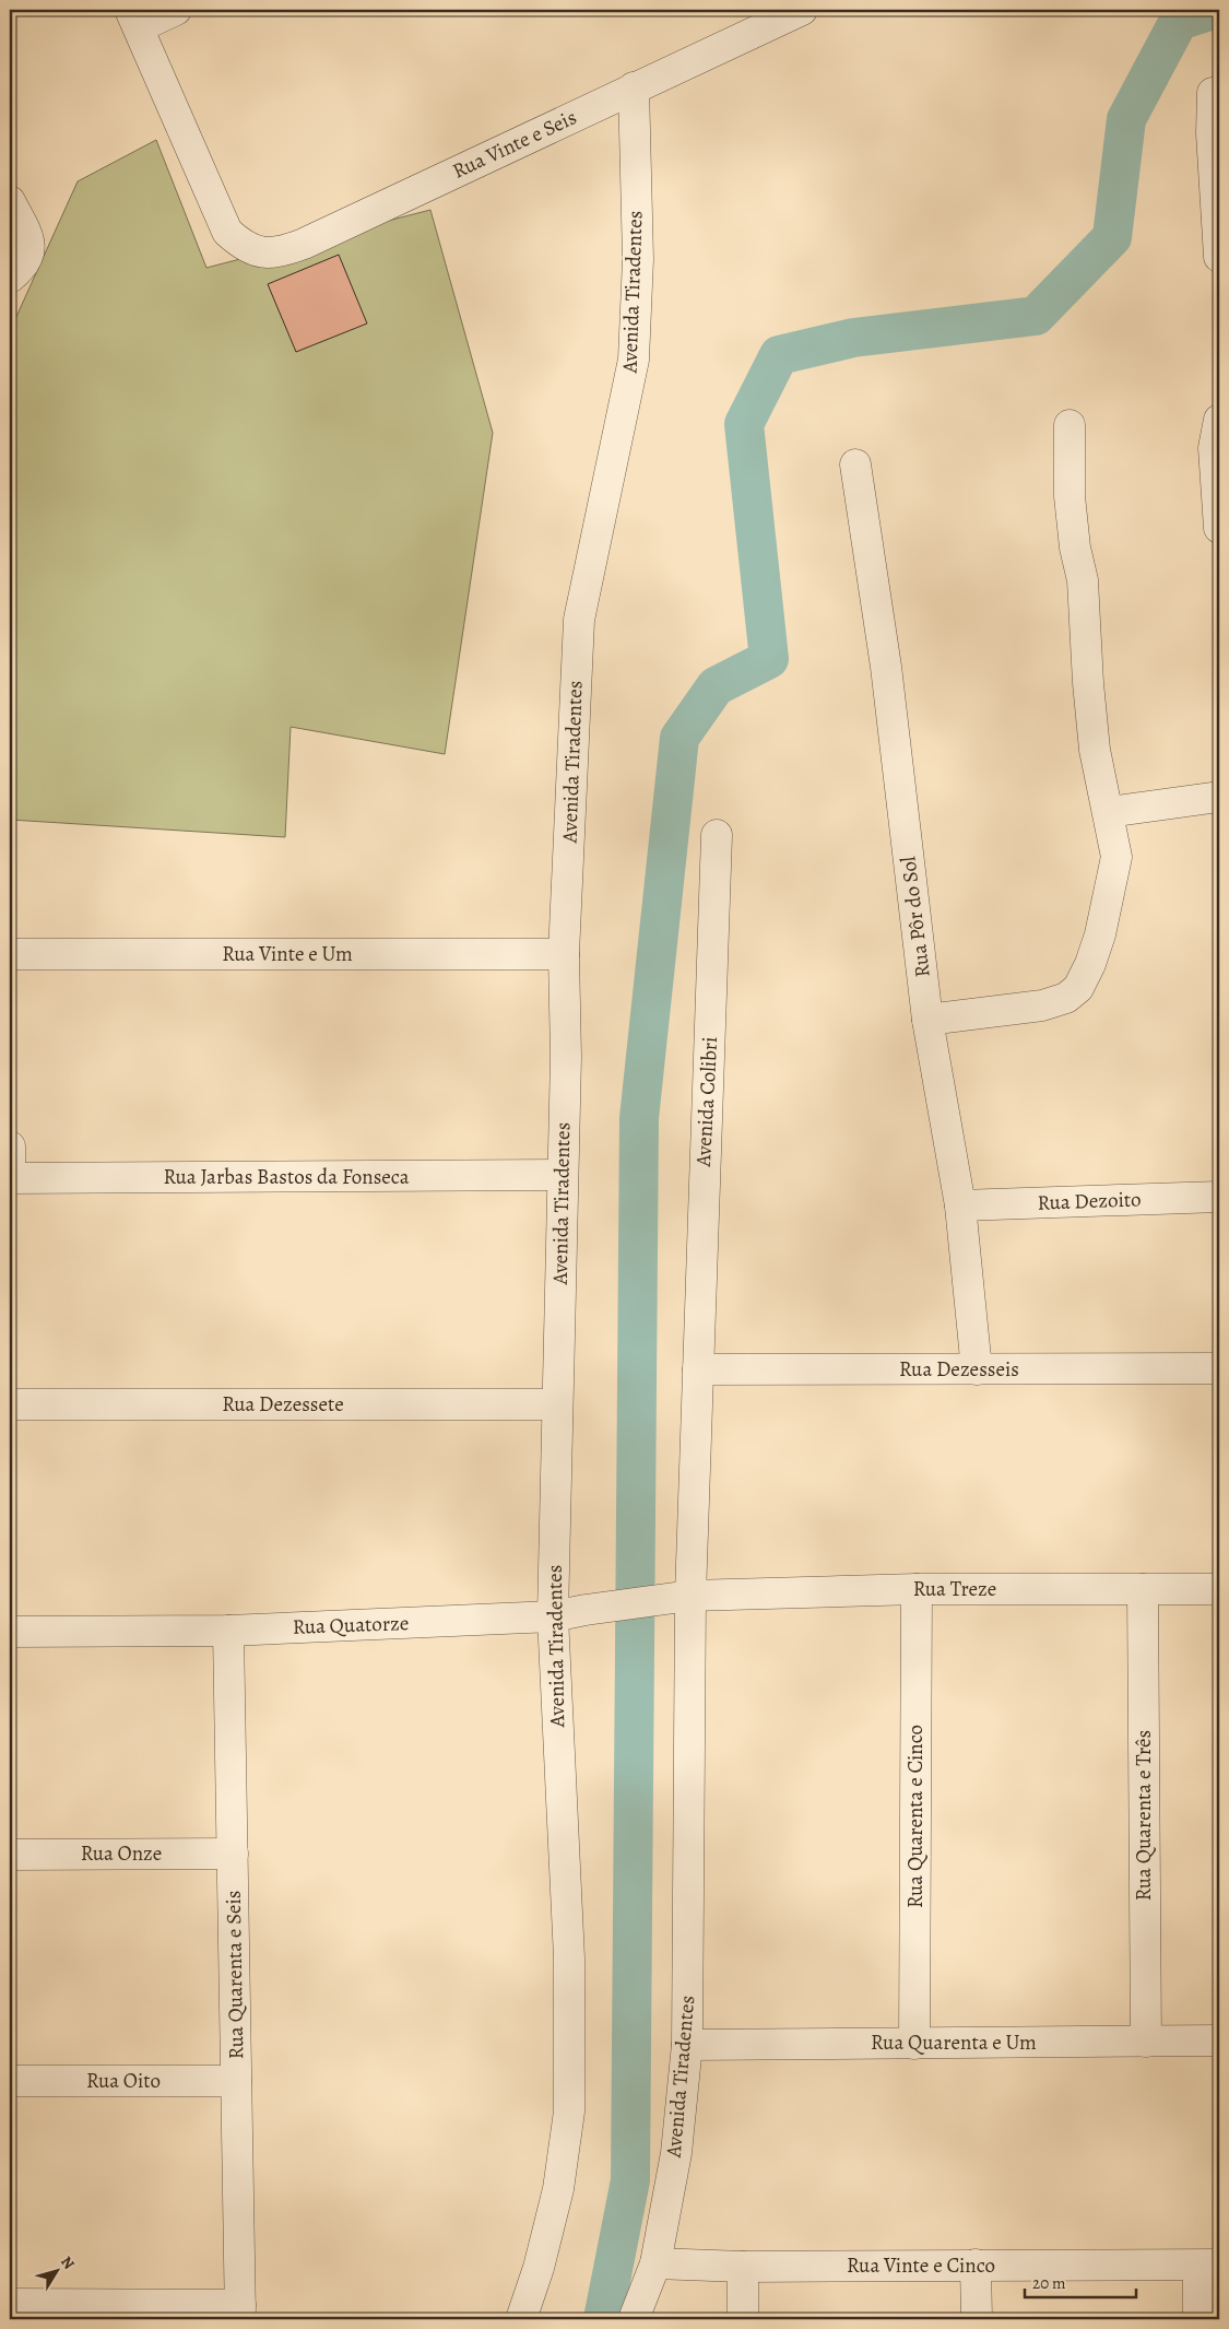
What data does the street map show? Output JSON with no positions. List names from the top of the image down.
{
  "streets": {
    "street": [
      "Rua Vinte e Seis",
      "Avenida Tiradentes",
      "Rua Pôr do Sol",
      "Rua Vinte e Um",
      "Avenida Colibri",
      "Rua Jarbas Bastos da Fonseca",
      "Rua Dezoito",
      "Rua Dezesseis",
      "Rua Dezessete",
      "Rua Treze",
      "Rua Quatorze",
      "Rua Quarenta e Três",
      "Rua Quarenta e Cinco",
      "Rua Onze",
      "Rua Quarenta e Seis",
      "Rua Quarenta e Um",
      "Rua Oito",
      "Rua Vinte e Cinco"
    ]
  },
  "crossings": [
    ["Rua Vinte e Seis", "Avenida Tiradentes"],
    ["Avenida Tiradentes", "Rua Vinte e Um"],
    ["Avenida Tiradentes", "Avenida Colibri"],
    ["Avenida Tiradentes", "Rua Jarbas Bastos da Fonseca"],
    ["Avenida Tiradentes", "Rua Dezesseis"],
    ["Avenida Tiradentes", "Rua Dezessete"],
    ["Avenida Tiradentes", "Rua Treze"],
    ["Avenida Tiradentes", "Rua Quatorze"],
    ["Avenida Tiradentes", "Rua Quarenta e Um"],
    ["Avenida Tiradentes", "Rua Vinte e Cinco"],
    ["Rua Pôr do Sol", "Rua Dezoito"],
    ["Rua Pôr do Sol", "Rua Dezesseis"],
    ["Avenida Colibri", "Rua Dezesseis"],
    ["Rua Treze", "Rua Quatorze"],
    ["Rua Treze", "Rua Quarenta e Três"],
    ["Rua Treze", "Rua Quarenta e Cinco"],
    ["Rua Quatorze", "Rua Quarenta e Seis"],
    ["Rua Quarenta e Três", "Rua Quarenta e Um"],
    ["Rua Quarenta e Cinco", "Rua Quarenta e Um"],
    ["Rua Onze", "Rua Quarenta e Seis"],
    ["Rua Quarenta e Seis", "Rua Oito"]
  ],
  "scale_bar": "20 m",
  "north": "top right"
}
